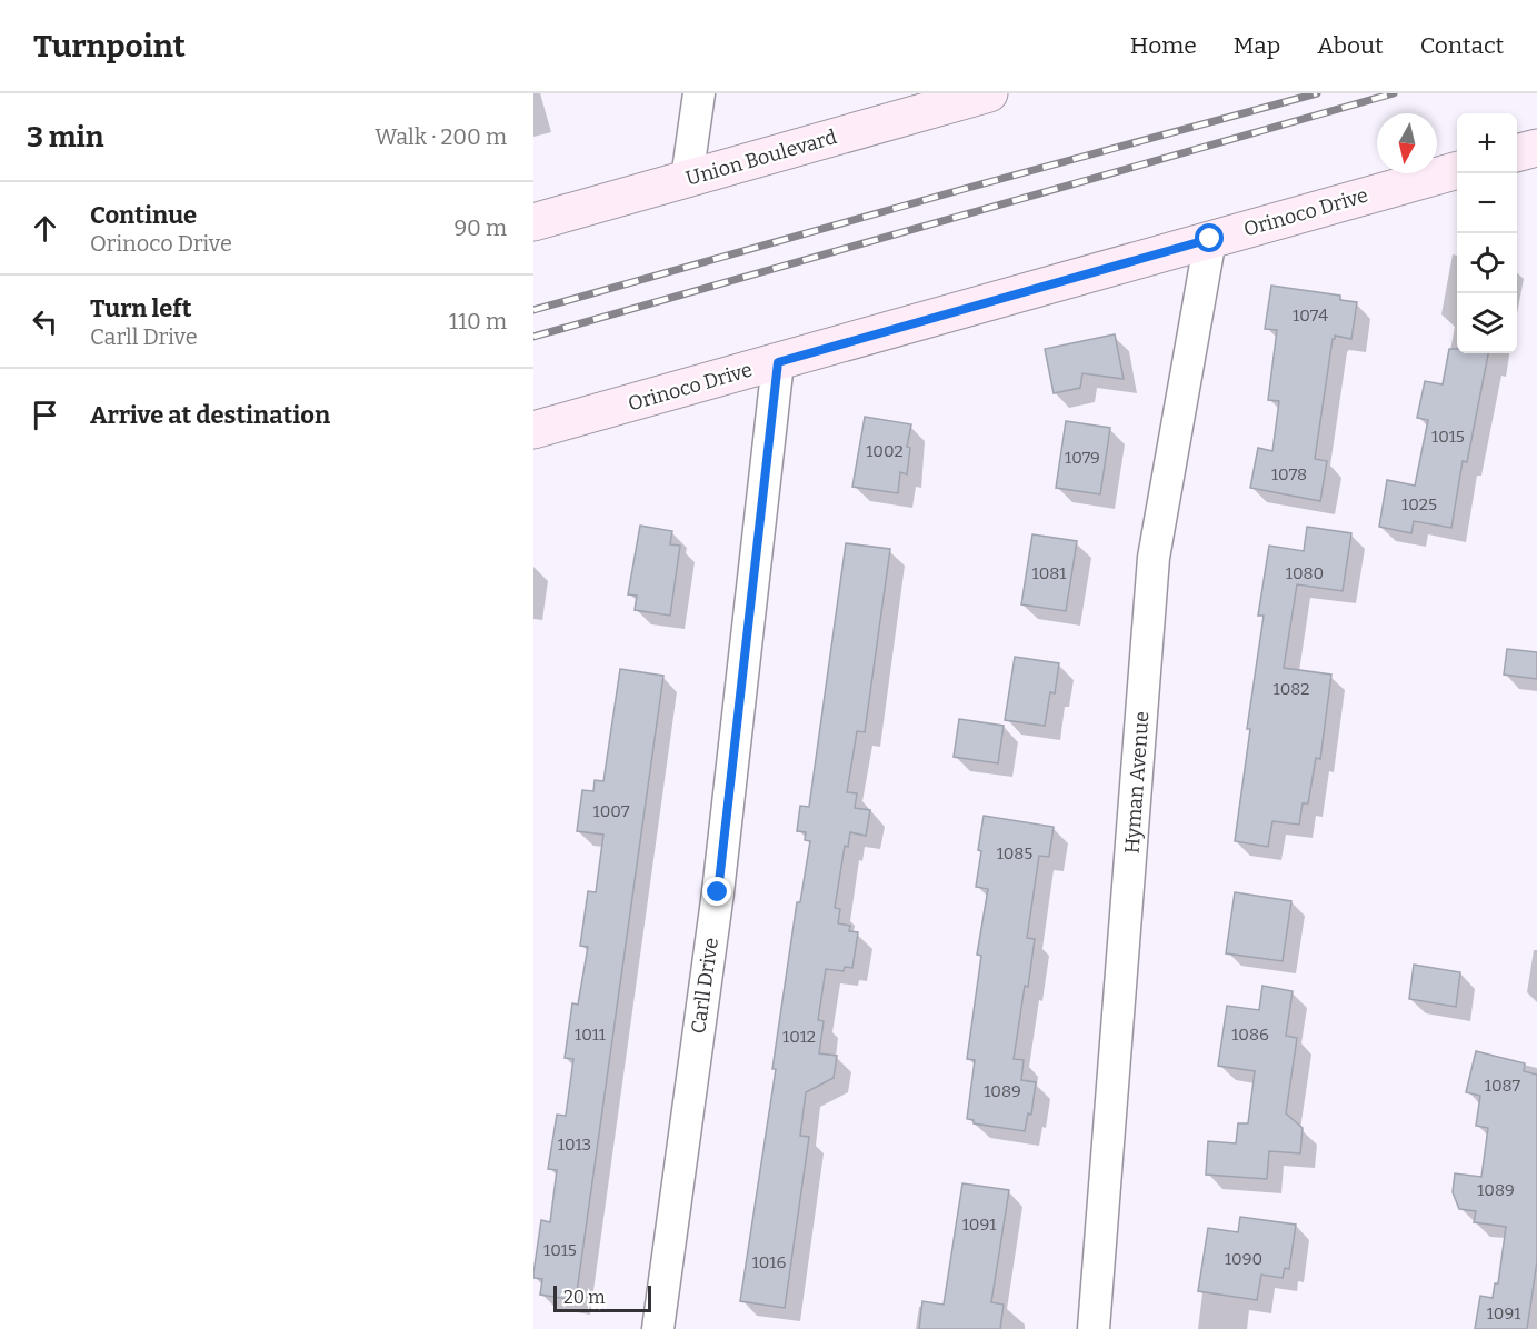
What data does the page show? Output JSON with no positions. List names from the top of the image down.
{
  "streets": {
    "street": [
      "Union Boulevard",
      "Orinoco Drive",
      "Hyman Avenue",
      "Carll Drive"
    ]
  },
  "crossings": [
    ["Orinoco Drive", "Hyman Avenue"],
    ["Orinoco Drive", "Carll Drive"]
  ],
  "house_numbers": [
    "1074",
    "1015",
    "1002",
    "1079",
    "1078",
    "1025",
    "1081",
    "1080",
    "1082",
    "1007",
    "1085",
    "1011",
    "1086",
    "1012",
    "1087",
    "1089",
    "1013",
    "1089",
    "1091",
    "1015",
    "1090",
    "1016",
    "1091"
  ],
  "scale_bar": "20 m",
  "north": "bottom",
  "page": {
    "header": "Turnpoint",
    "nav": [
      "Home",
      "Map",
      "About",
      "Contact"
    ],
    "heading": ["3 min", "Walk · 200 m"],
    "map_buttons": ["+", "−"],
    "list": [
      ["Continue", "Orinoco Drive", "90 m"],
      ["Turn left", "Carll Drive", "110 m"],
      "Arrive at destination"
    ],
    "scale": "20 m"
  }
}
